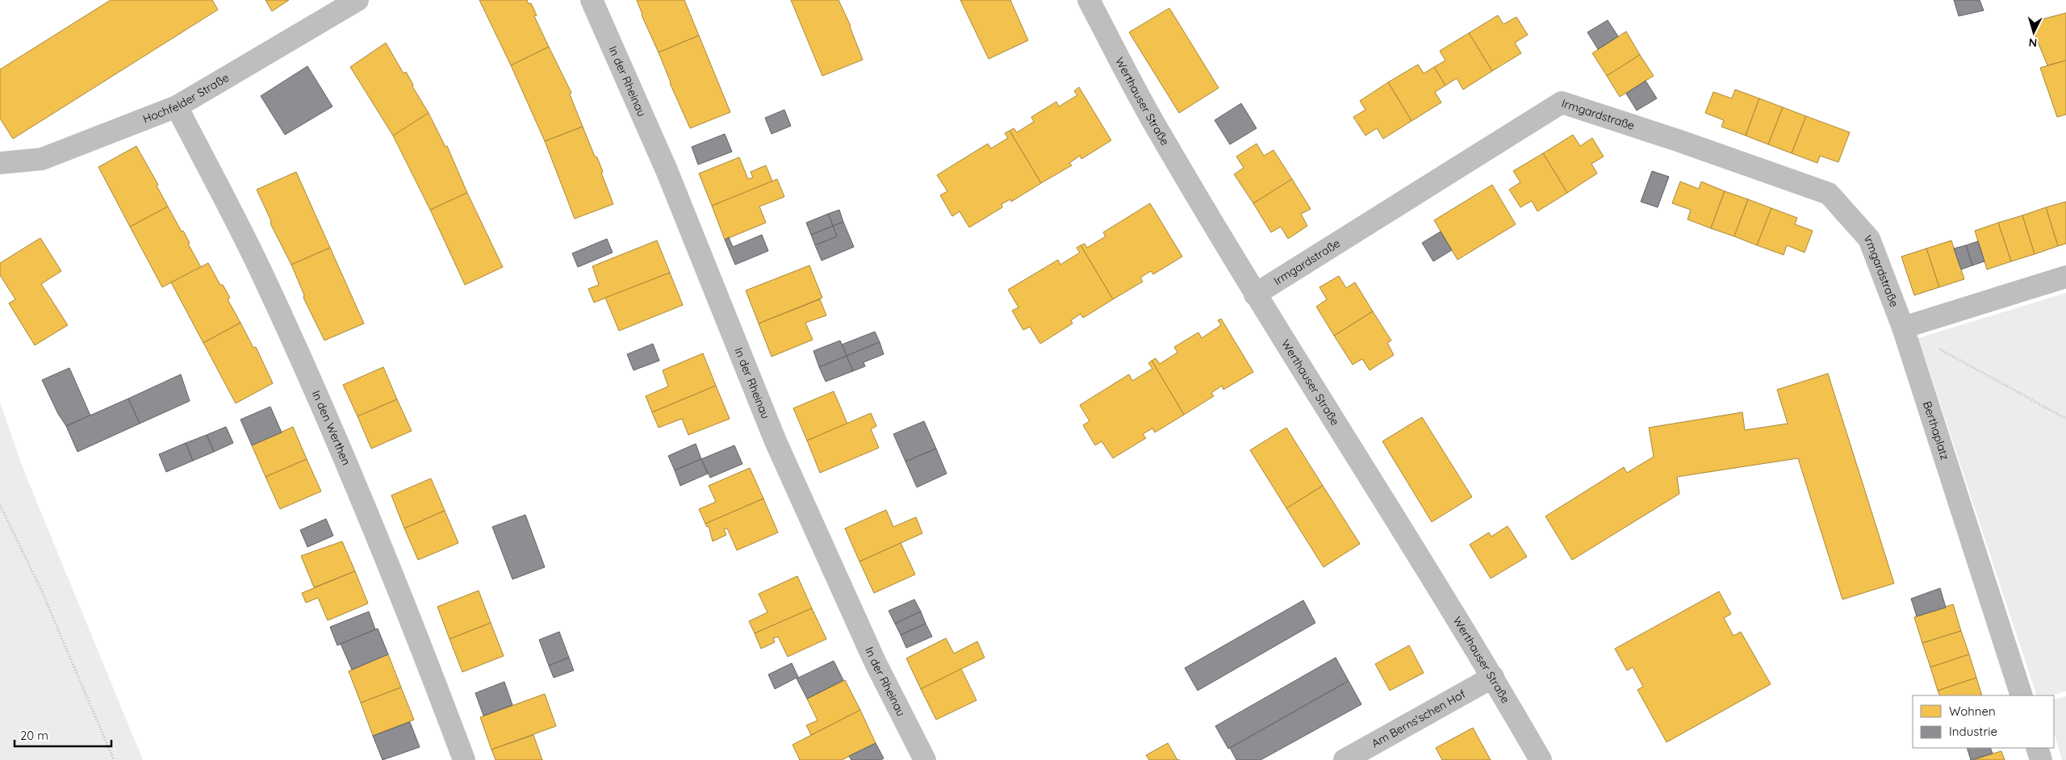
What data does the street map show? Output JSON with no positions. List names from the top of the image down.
{
  "streets": {
    "street": [
      "In der Rheinau",
      "Hochfelder Straße",
      "Werthauser Straße",
      "Irmgardstraße",
      "In den Werthen",
      "Berthaplatz",
      "Am Berns'schen Hof"
    ]
  },
  "crossings": [
    ["Hochfelder Straße", "In den Werthen"],
    ["Werthauser Straße", "Irmgardstraße"],
    ["Werthauser Straße", "Am Berns'schen Hof"],
    ["Irmgardstraße", "Berthaplatz"]
  ],
  "legend": ["Wohnen", "Industrie"],
  "scale_bar": "20 m",
  "north": "bottom"
}
